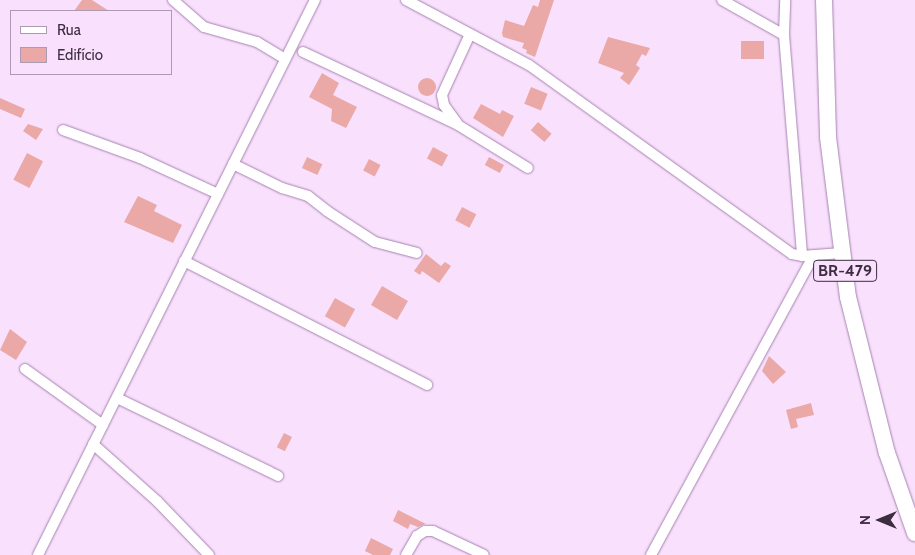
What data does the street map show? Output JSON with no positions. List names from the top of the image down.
{
  "streets": {
    "main road": ["BR-479"]
  },
  "legend": ["Rua", "Edifício"],
  "north": "left"
}
